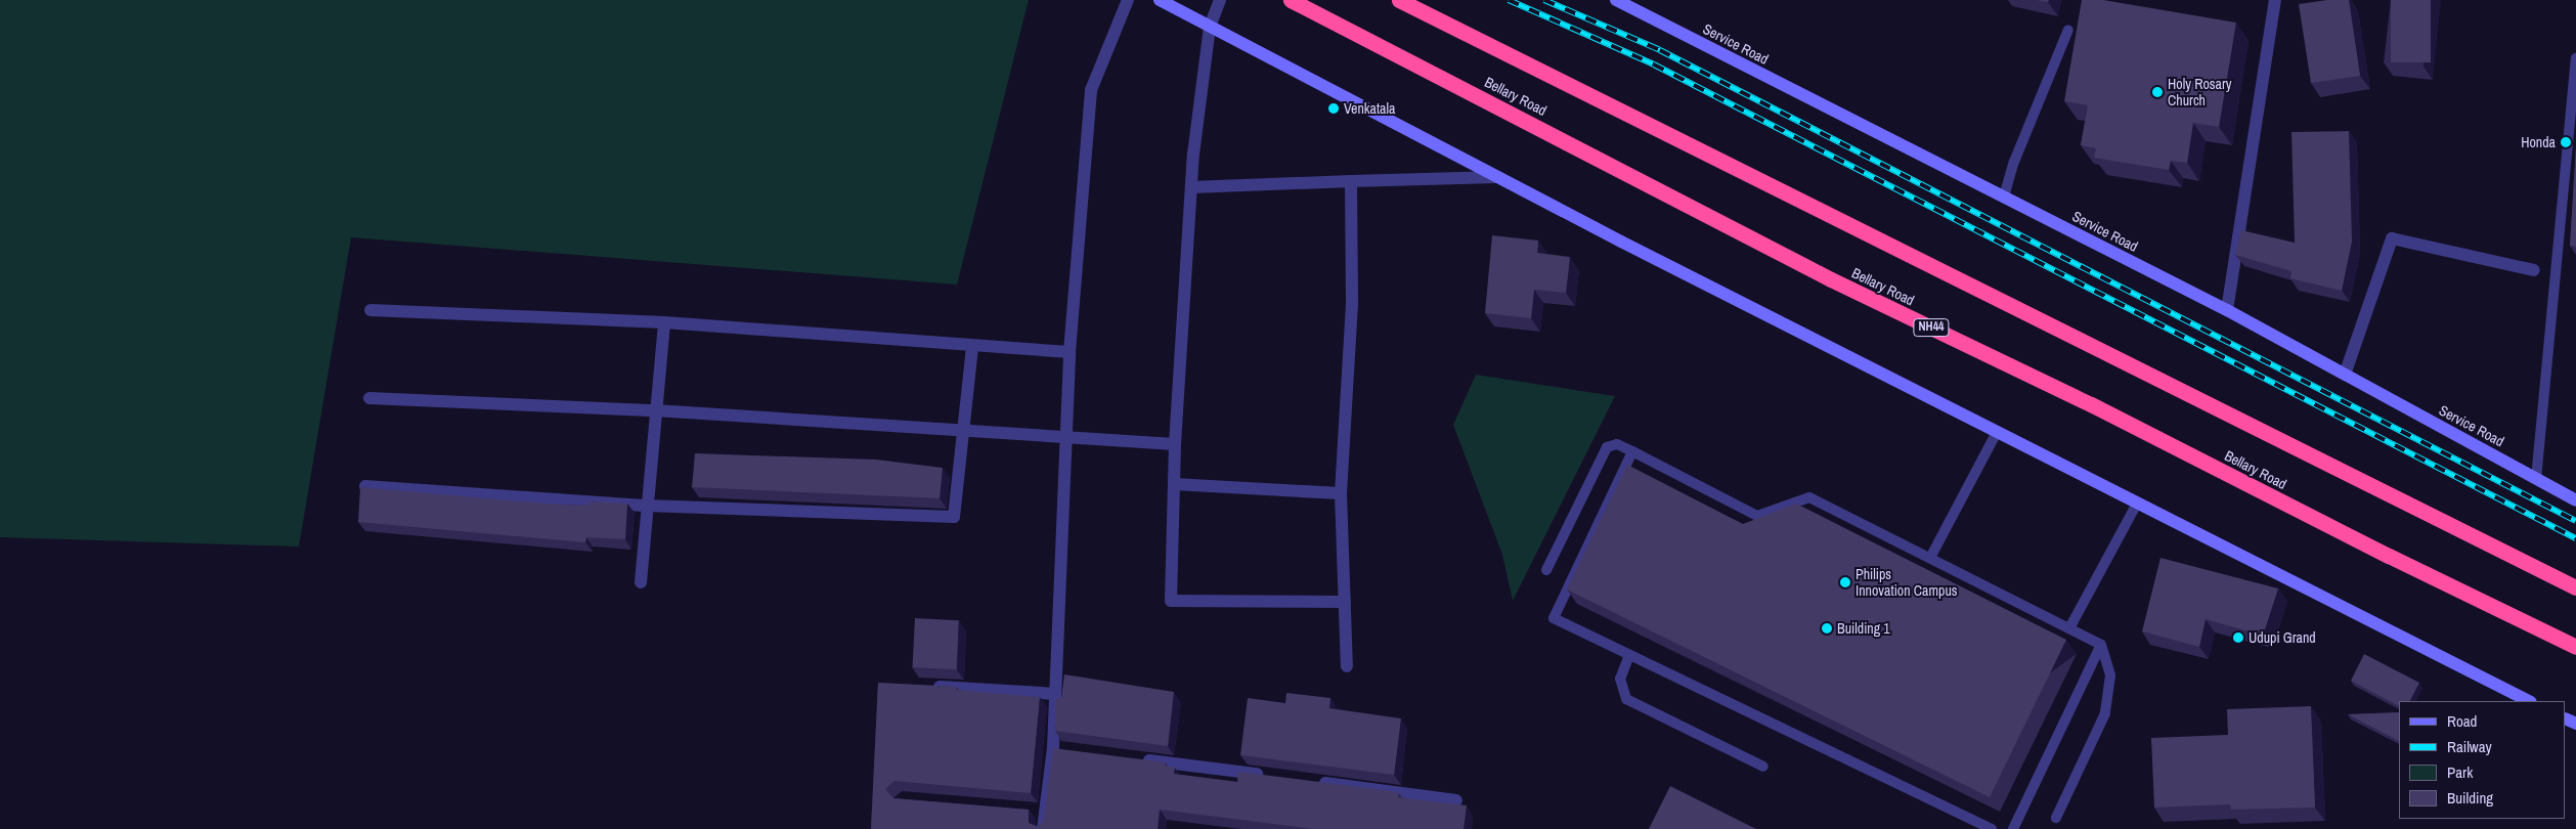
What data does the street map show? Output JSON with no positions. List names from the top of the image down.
{
  "streets": {
    "highway": ["Bellary Road", "NH44"],
    "main road": ["Service Road"]
  },
  "places": [
    "Holy Rosary Church",
    "Venkatala",
    "Honda",
    "Philips Innovation Campus",
    "Building 1",
    "Udupi Grand"
  ],
  "legend": [
    "Road",
    "Railway",
    "Park",
    "Building"
  ]
}
